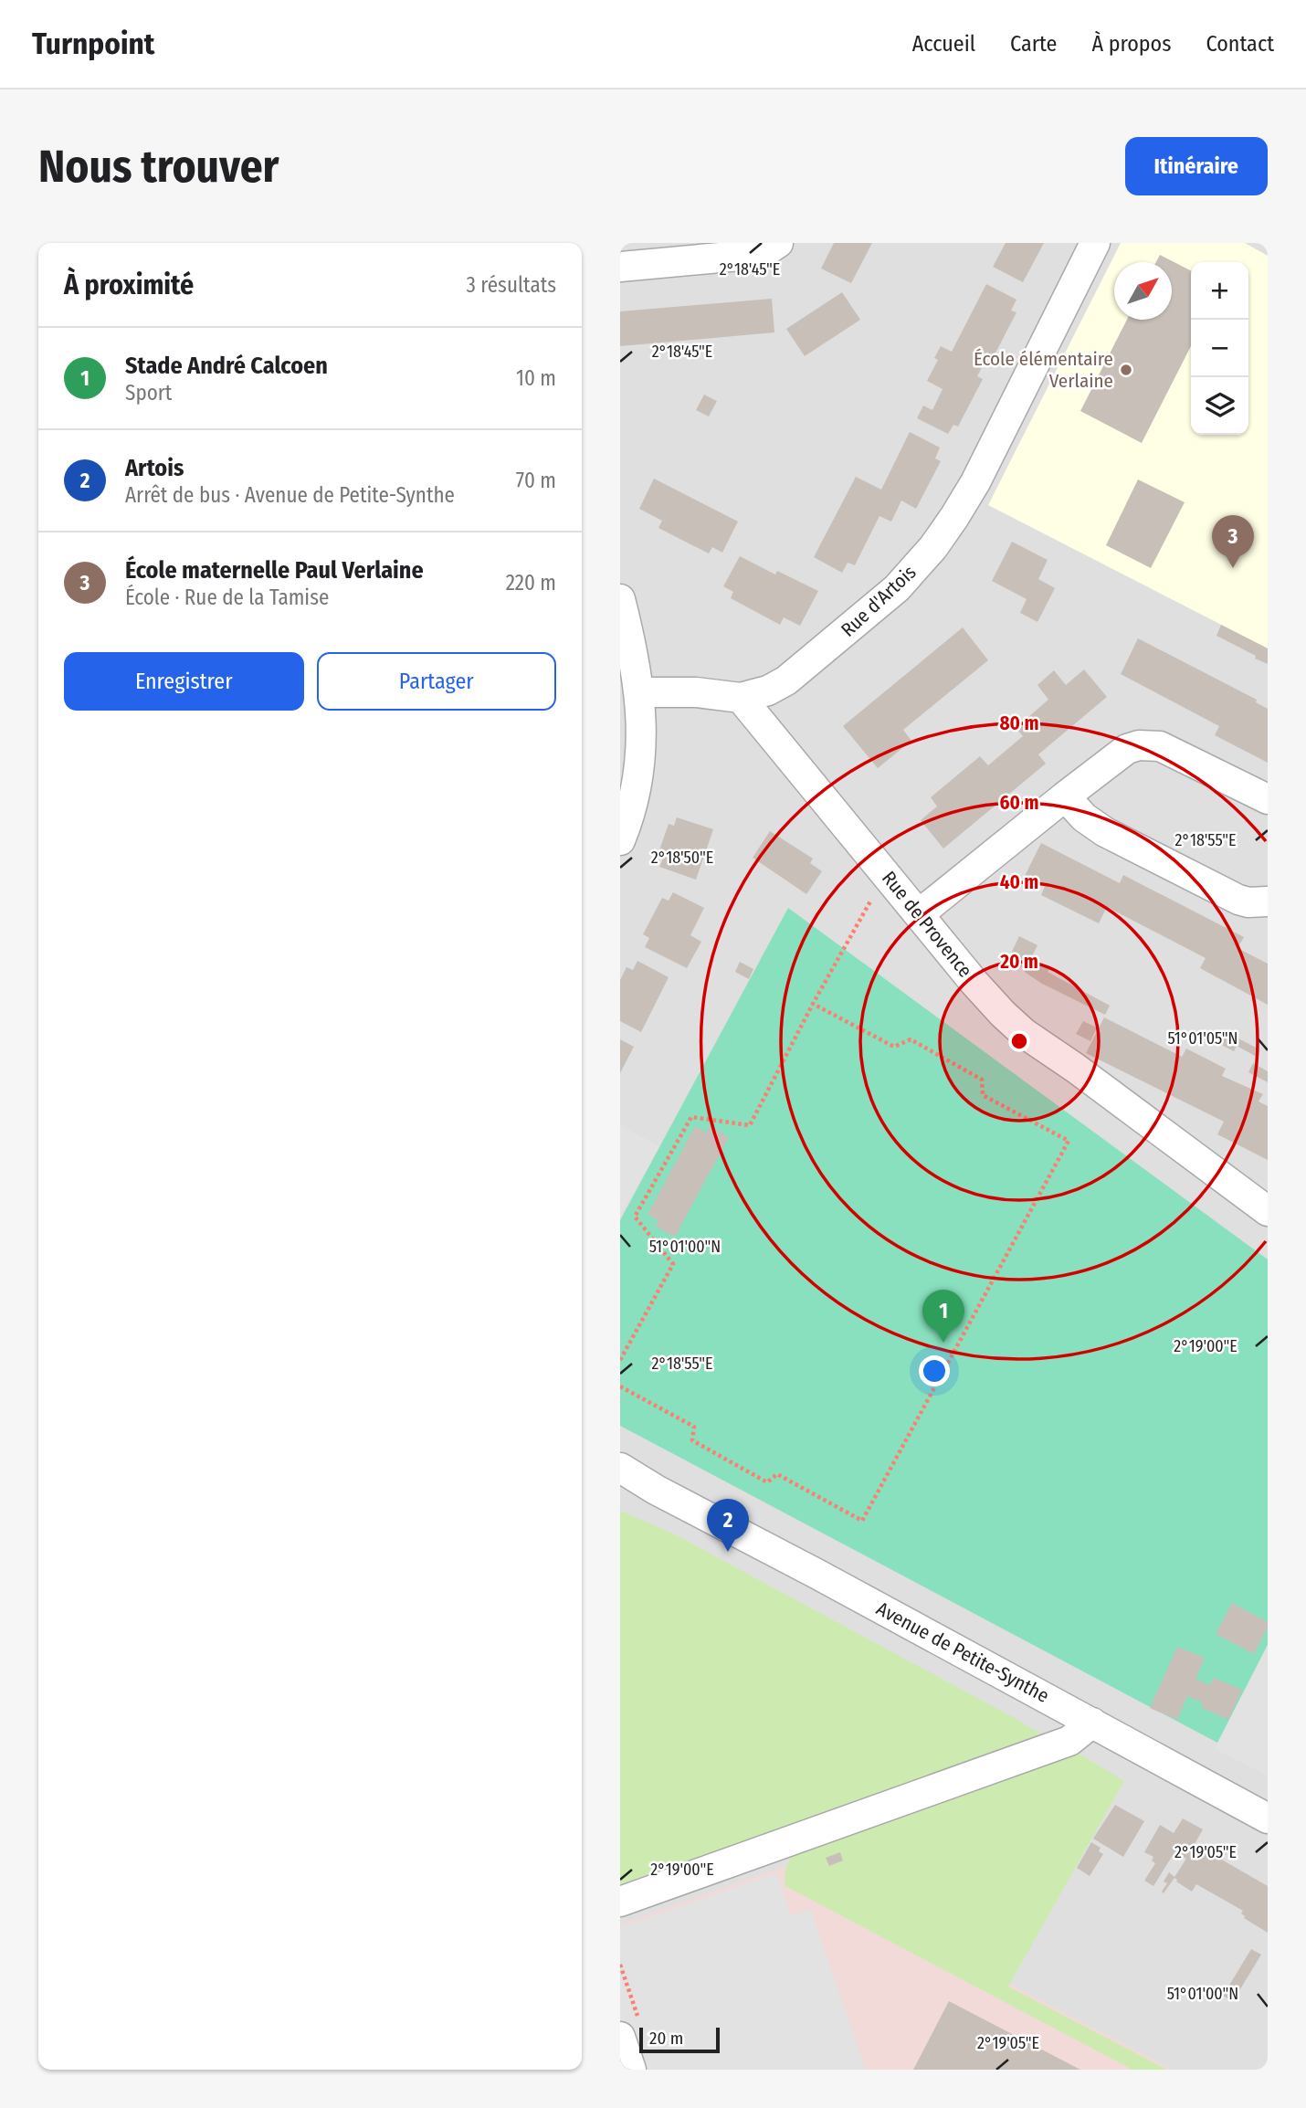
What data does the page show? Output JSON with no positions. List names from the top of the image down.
{
  "streets": {
    "street": ["Rue d'Artois", "Rue de Provence", "Avenue de Petite-Synthe"]
  },
  "crossings": [
    ["Rue d'Artois", "Rue de Provence"]
  ],
  "places": ["École élémentaire Verlaine"],
  "scale_bar": "20 m",
  "north": "top right",
  "page": {
    "header": "Turnpoint",
    "nav": [
      "Accueil",
      "Carte",
      "À propos",
      "Contact"
    ],
    "buttons": [
      "Itinéraire",
      ["Enregistrer", "Partager"]
    ],
    "title": "Nous trouver",
    "heading": ["À proximité", "3 résultats"],
    "map_buttons": ["+", "−"],
    "list": [
      {
        "mark": "1",
        "name": "Stade André Calcoen",
        "note": "Sport",
        "value": "10 m"
      },
      {
        "mark": "2",
        "name": "Artois",
        "note": "Arrêt de bus · Avenue de Petite-Synthe",
        "value": "70 m"
      },
      {
        "mark": "3",
        "name": "École maternelle Paul Verlaine",
        "note": "École · Rue de la Tamise",
        "value": "220 m"
      }
    ],
    "pins": ["3", "1", "2"],
    "scale": "20 m"
  },
  "coordinates": [
    "2°18'45\"E",
    "2°18'55\"E",
    "2°18'50\"E",
    "51°01'05\"N",
    "51°01'00\"N",
    "2°19'00\"E",
    "2°19'05\"E"
  ],
  "rings": [
    "80 m",
    "60 m",
    "40 m",
    "20 m"
  ]
}
